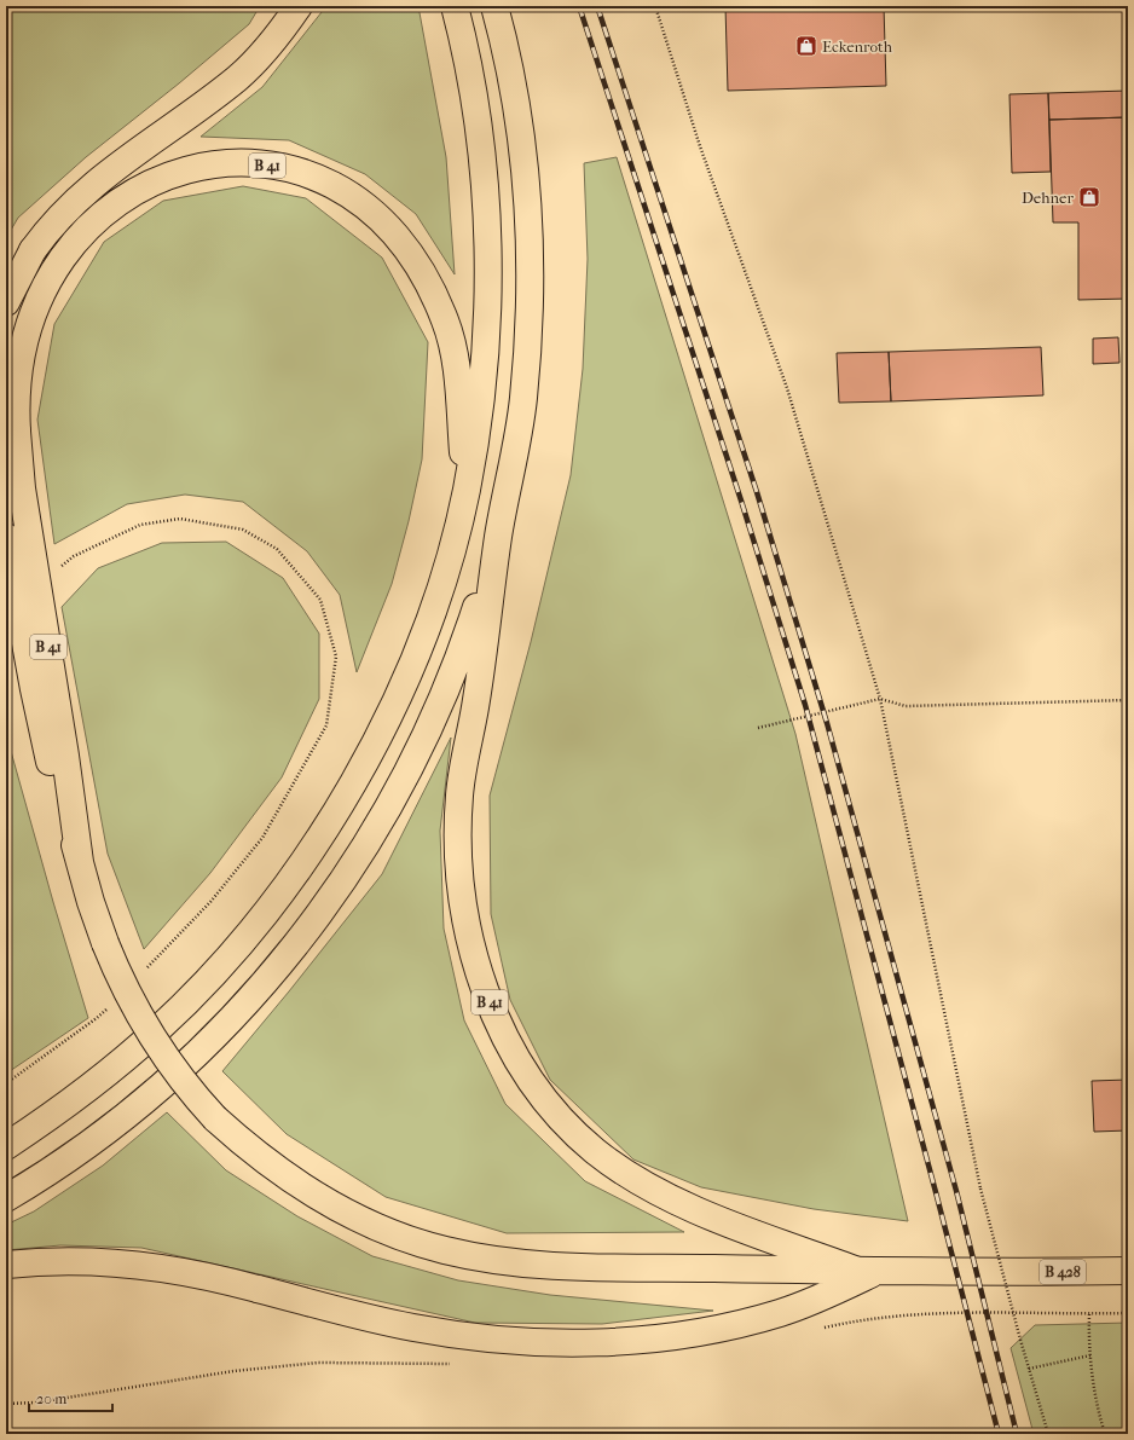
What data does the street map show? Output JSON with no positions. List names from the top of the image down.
{
  "streets": {
    "main road": ["B 41", "B 428"]
  },
  "crossings": [
    ["B 41", "B 428"]
  ],
  "places": {
    "shop": ["Eckenroth", "Dehner"]
  },
  "scale_bar": "20 m"
}
